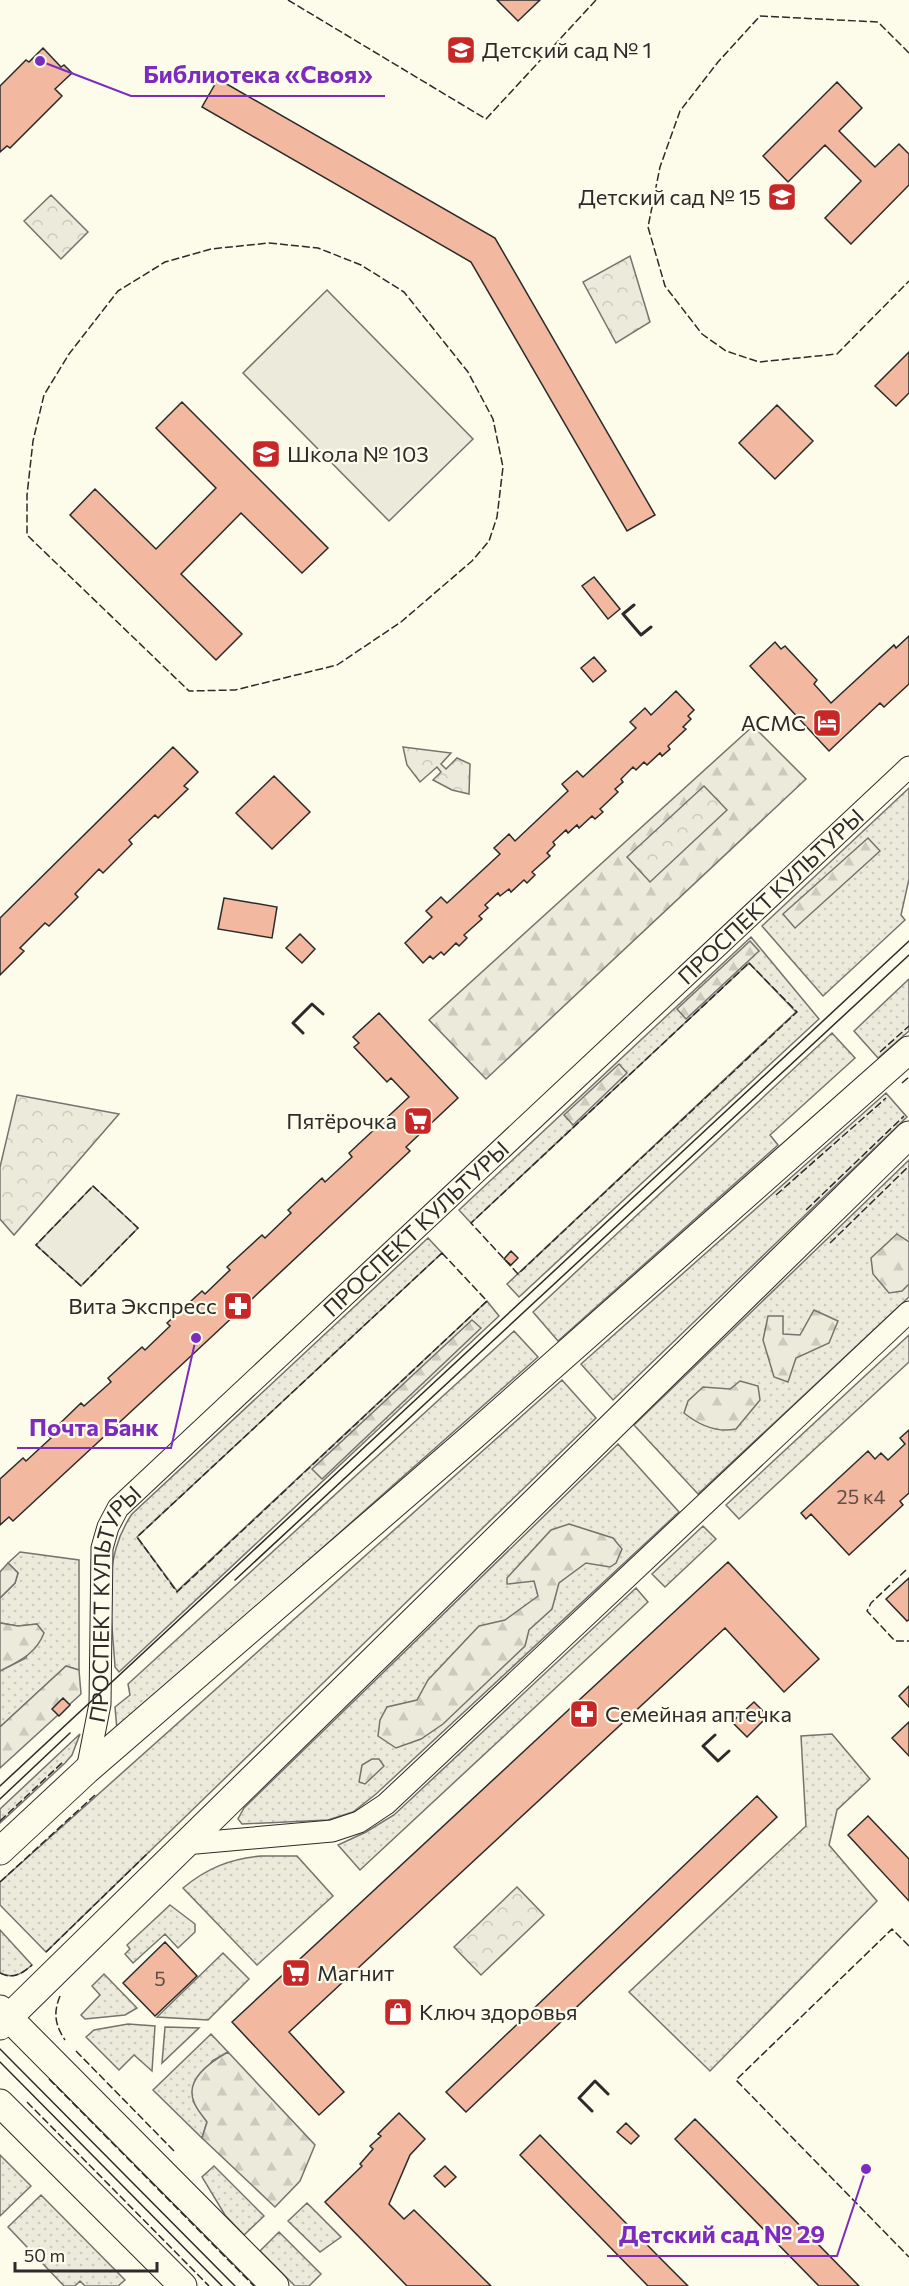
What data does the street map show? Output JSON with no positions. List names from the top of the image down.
{
  "streets": {
    "main road": ["ПРОСПЕКТ КУЛЬТУРЫ"]
  },
  "places": {
    "school or university": ["Детский сад № 1", "Детский сад № 15", "Школа № 103"],
    "other": ["Библиотека «Своя»", "Почта Банк", "Детский сад № 29"],
    "hotel": ["АСМС"],
    "supermarket": ["Пятёрочка", "Магнит"],
    "pharmacy": ["Вита Экспресс", "Семейная аптечка"],
    "shop": ["Ключ здоровья"]
  },
  "house_numbers": ["25 к4", "5"],
  "scale_bar": "50 m"
}
